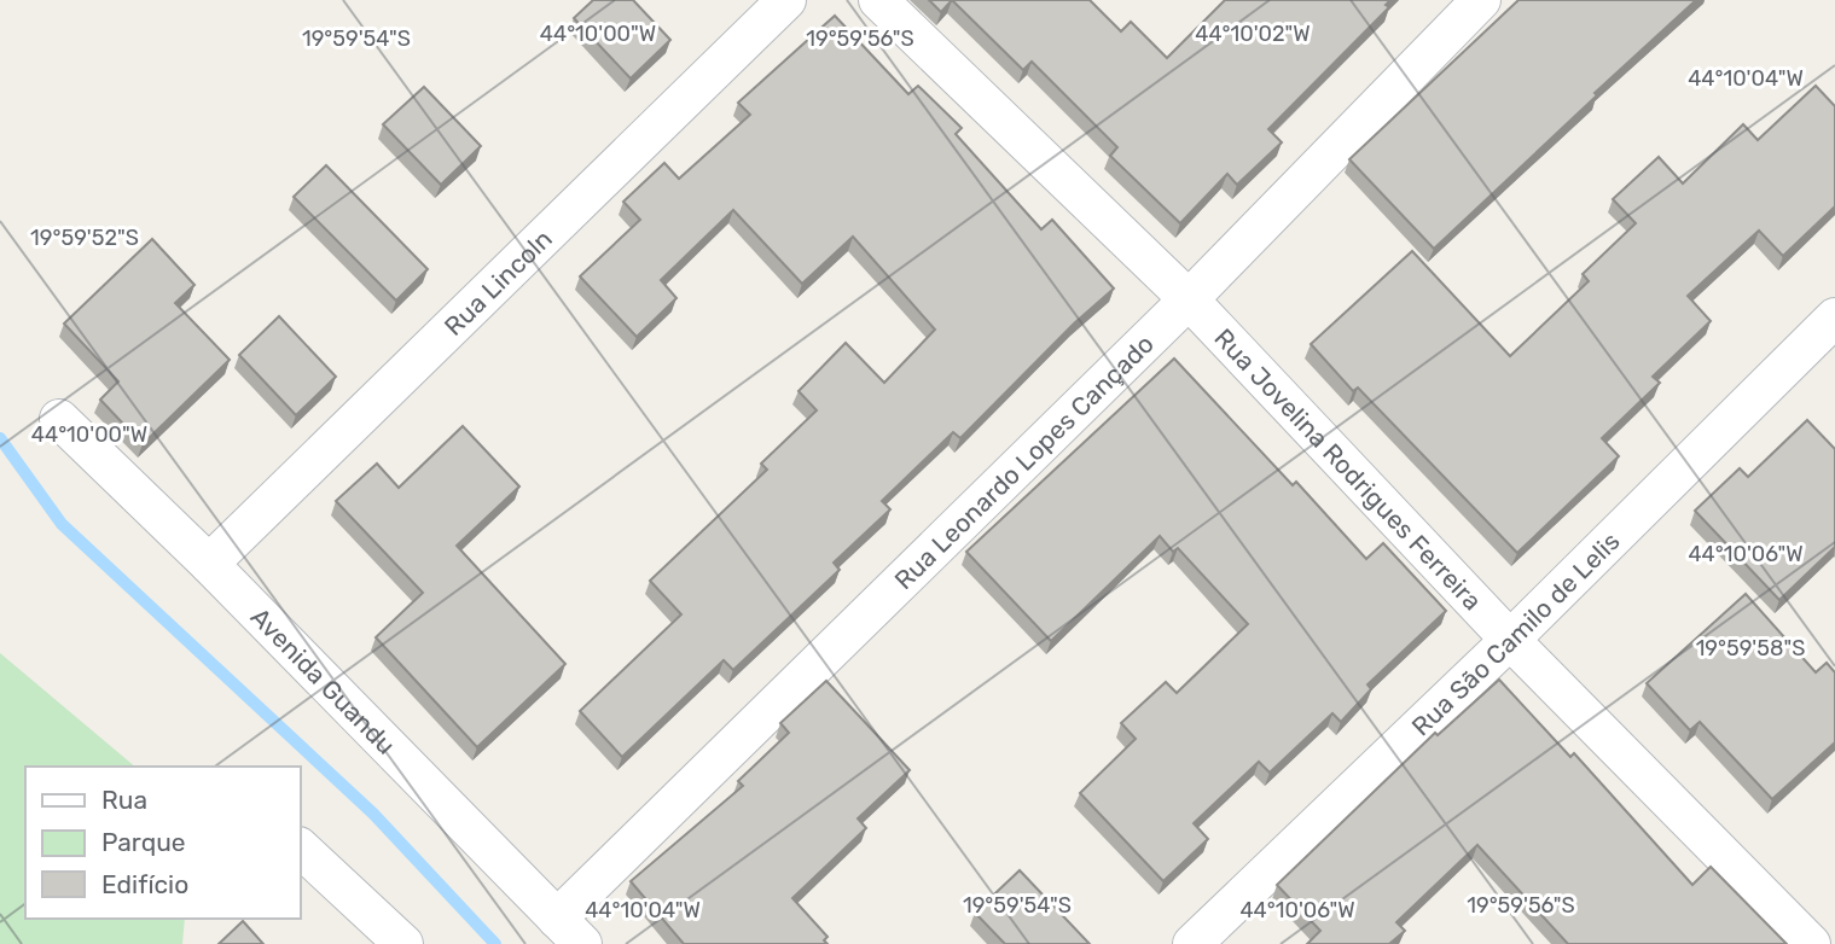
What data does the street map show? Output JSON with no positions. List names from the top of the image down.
{
  "streets": {
    "street": [
      "Rua Lincoln",
      "Rua Leonardo Lopes Cançado",
      "Rua Jovelina Rodrigues Ferreira",
      "Rua São Camilo de Lelis",
      "Avenida Guandu"
    ]
  },
  "crossings": [
    ["Rua Lincoln", "Avenida Guandu"],
    ["Rua Leonardo Lopes Cançado", "Rua Jovelina Rodrigues Ferreira"],
    ["Rua Leonardo Lopes Cançado", "Avenida Guandu"],
    ["Rua Jovelina Rodrigues Ferreira", "Rua São Camilo de Lelis"]
  ],
  "legend": ["Rua", "Parque", "Edifício"],
  "coordinates": [
    "44°10'00\"W",
    "44°10'02\"W",
    "19°59'54\"S",
    "19°59'56\"S",
    "44°10'04\"W",
    "19°59'52\"S",
    "44°10'06\"W",
    "19°59'58\"S"
  ]
}
